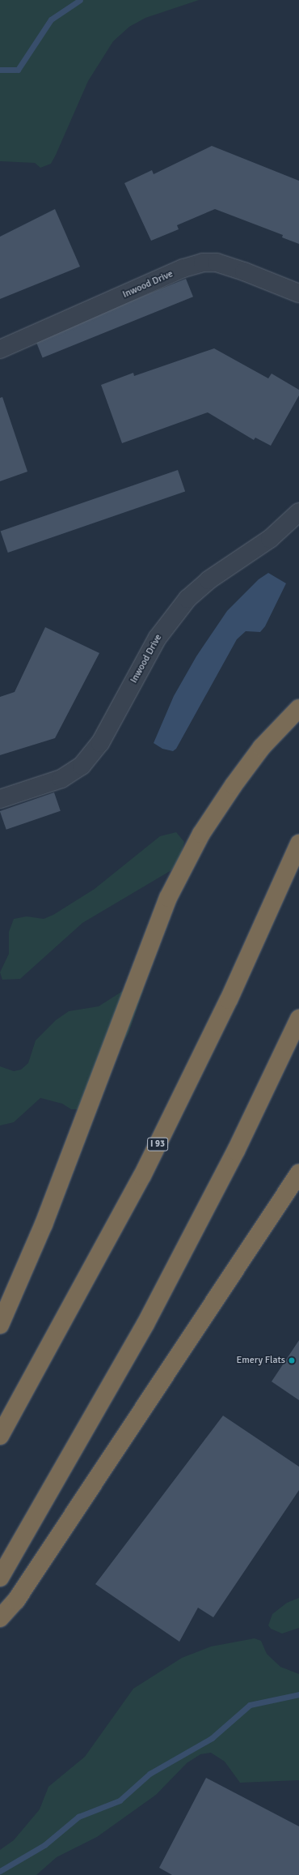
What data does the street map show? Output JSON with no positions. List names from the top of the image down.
{
  "streets": {
    "highway": ["I 93"],
    "street": ["Inwood Drive"]
  },
  "places": ["Emery Flats"]
}
